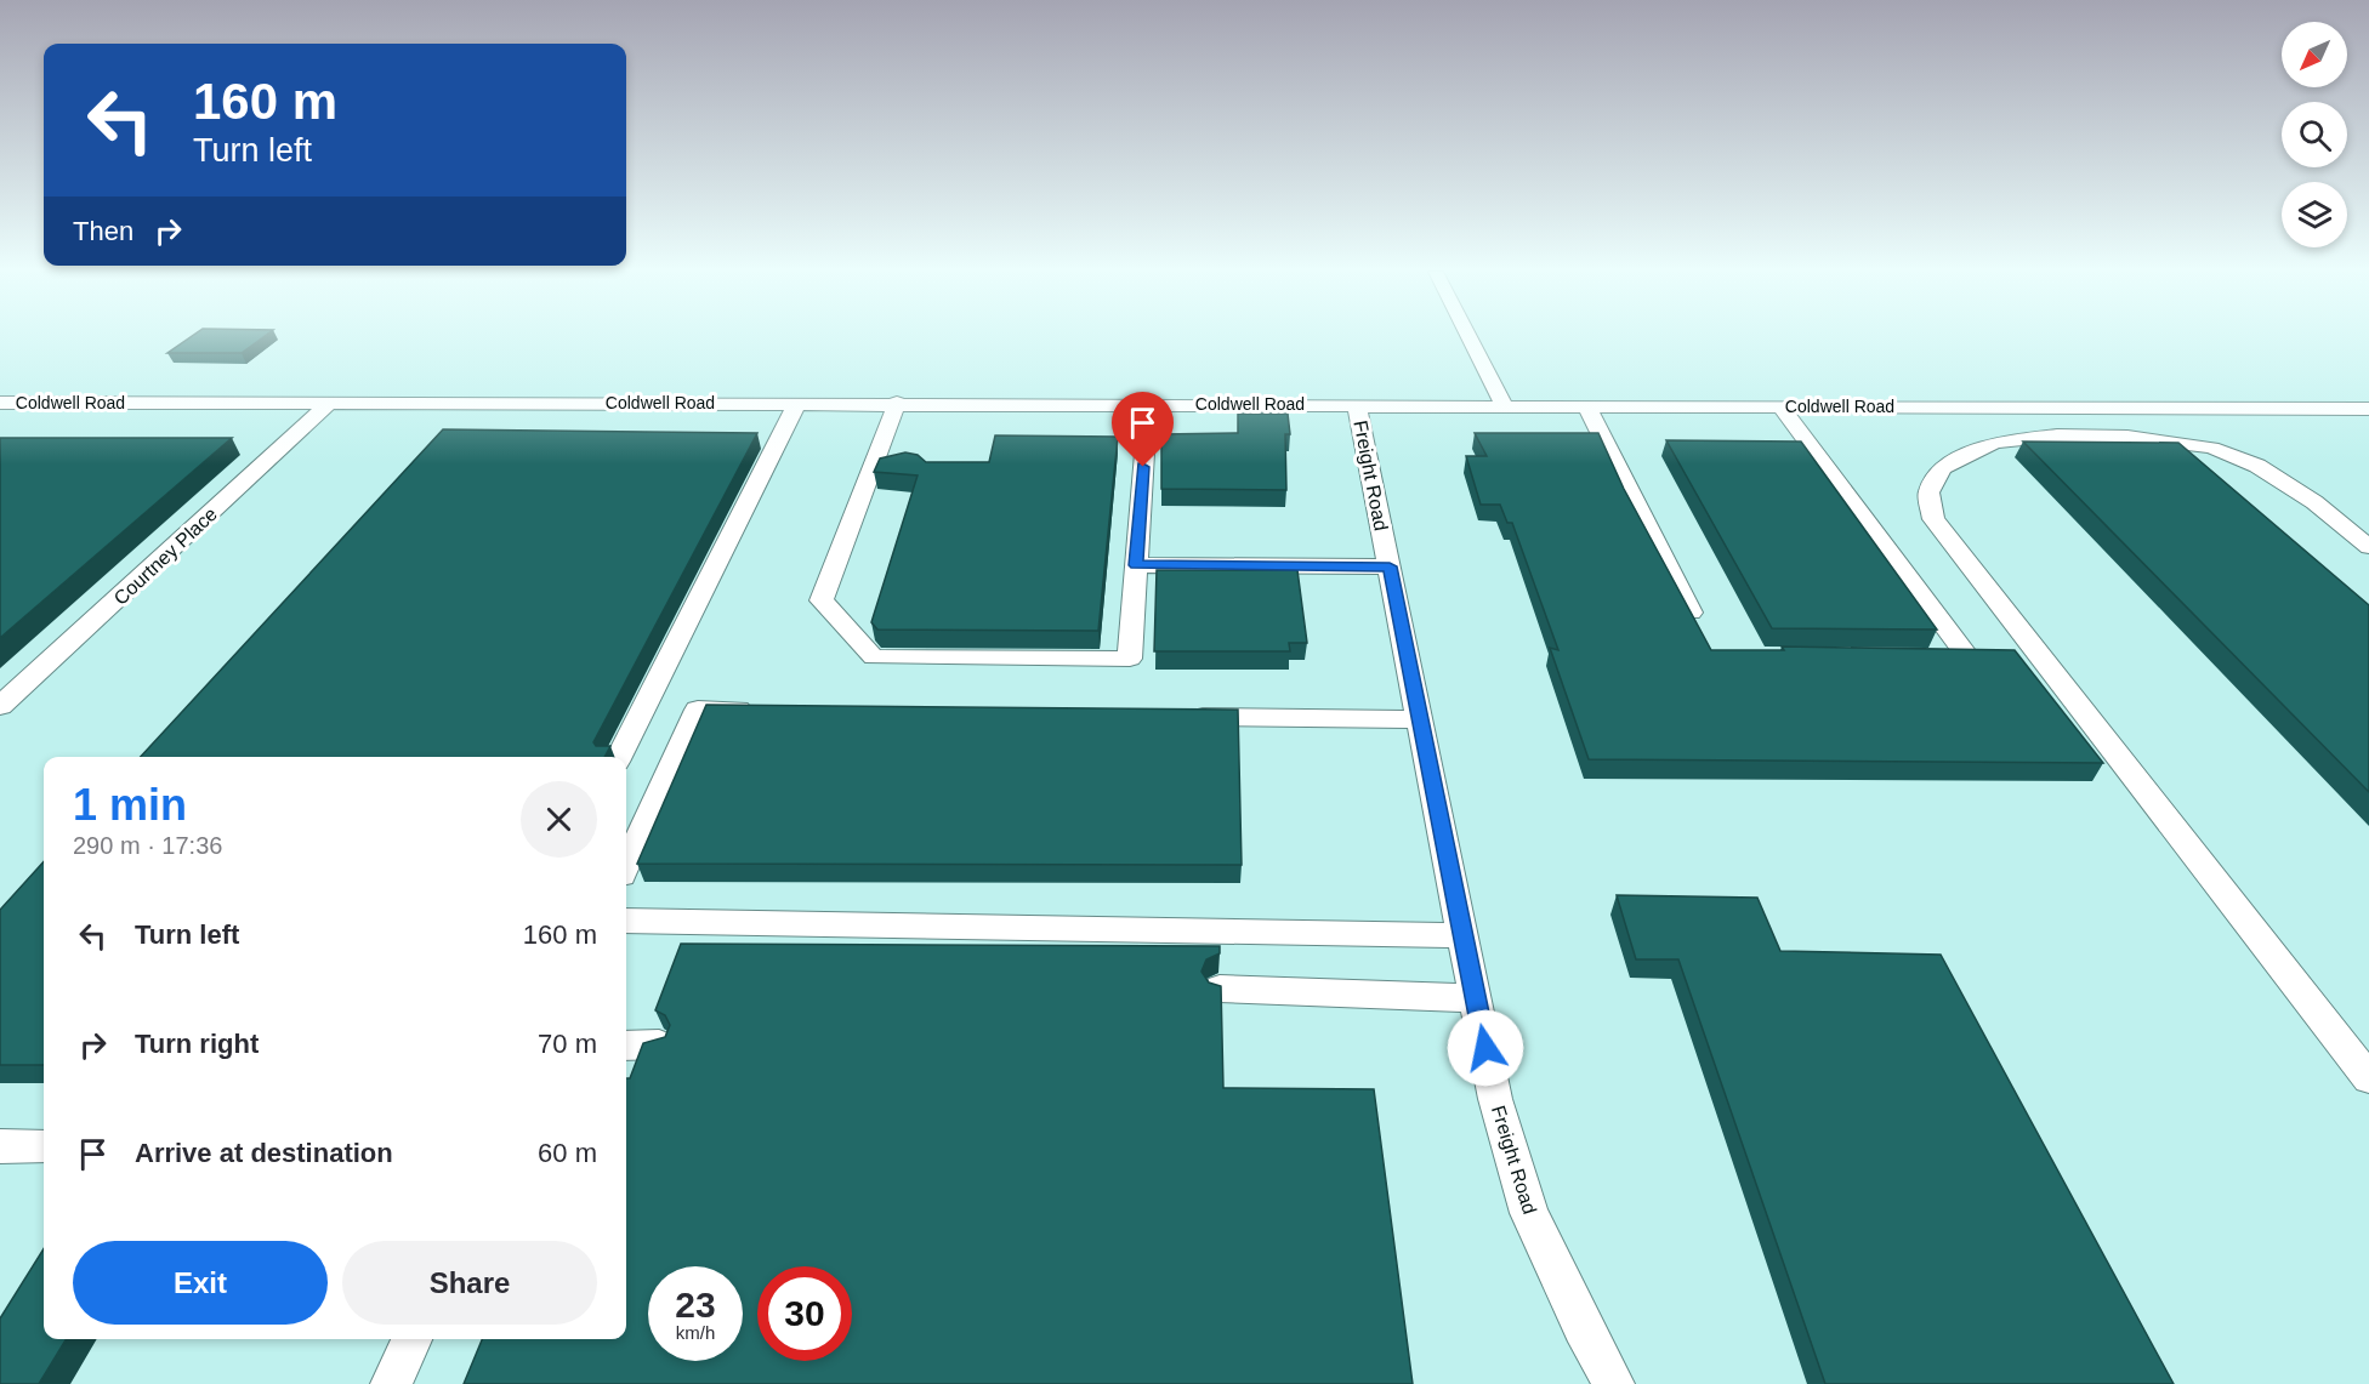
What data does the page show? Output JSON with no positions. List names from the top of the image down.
{
  "streets": {
    "street": ["Coldwell Road", "Freight Road", "Courtney Place"]
  },
  "crossings": [
    ["Coldwell Road", "Freight Road"],
    ["Coldwell Road", "Courtney Place"]
  ],
  "north": "bottom left",
  "page": {
    "turn": ["160 m", "Turn left"],
    "then": "Then",
    "heading": ["1 min", "290 m · 17:36"],
    "list": [
      {
        "name": "Turn left",
        "value": "160 m"
      },
      {
        "name": "Turn right",
        "value": "70 m"
      },
      {
        "name": "Arrive at destination",
        "value": "60 m"
      }
    ],
    "buttons": ["Exit", "Share"],
    "speed": "23 km/h",
    "limit": "30"
  }
}
